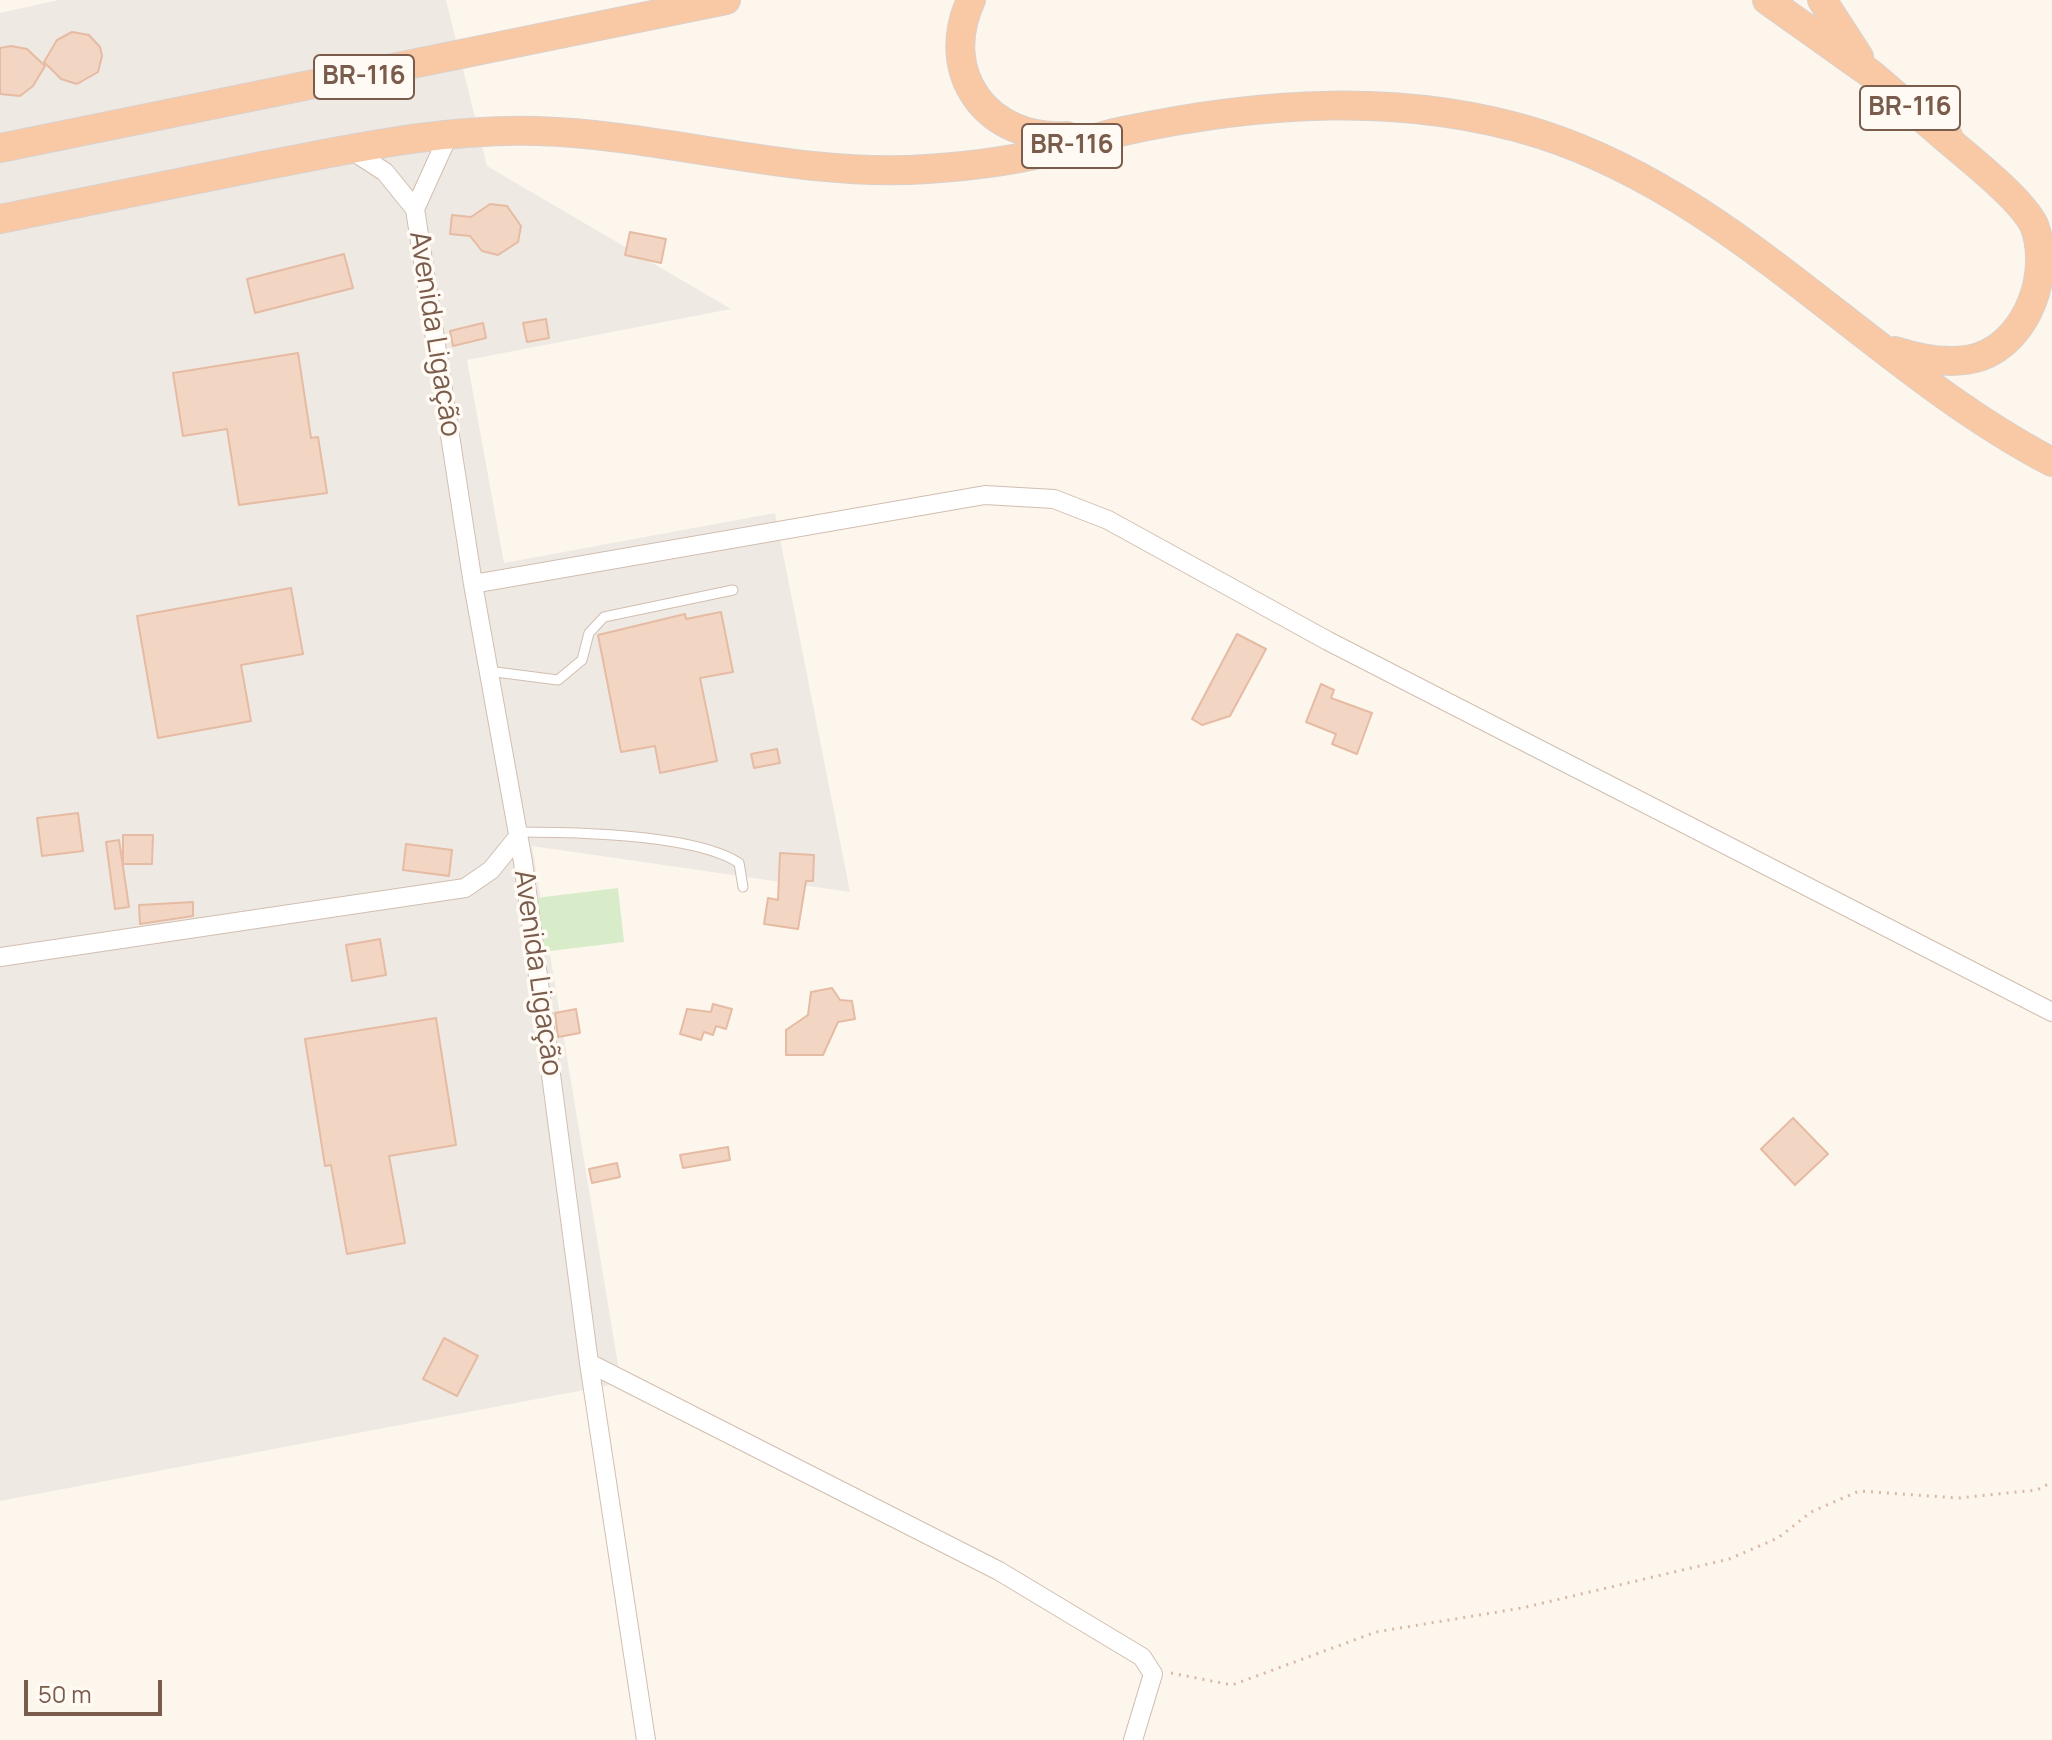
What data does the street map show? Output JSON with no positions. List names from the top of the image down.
{
  "streets": {
    "highway": ["BR-116"],
    "street": ["Avenida Ligação"]
  },
  "crossings": [
    ["BR-116", "Avenida Ligação"]
  ],
  "scale_bar": "50 m"
}
